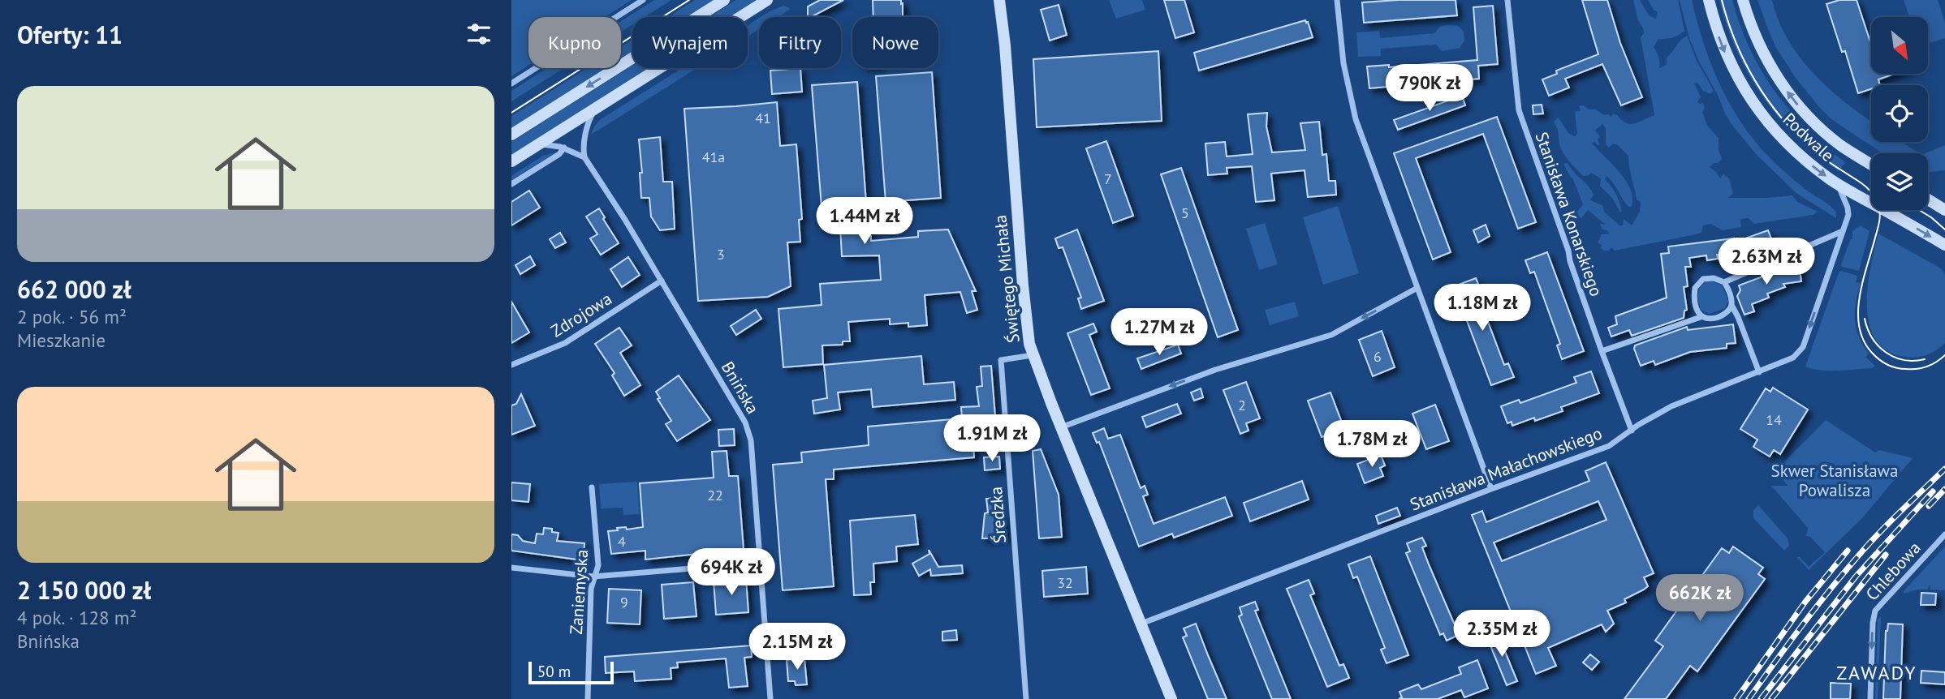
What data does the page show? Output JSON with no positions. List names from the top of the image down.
{
  "streets": {
    "main road": ["Podwale", "Świętego Michała"],
    "street": [
      "Stanisława Konarskiego",
      "Zdrojowa",
      "Bnińska",
      "Stanisława Małachowskiego",
      "Średzka",
      "Chlebowa",
      "Zaniemyska"
    ]
  },
  "crossings": [
    ["Podwale", "Stanisława Małachowskiego"],
    ["Stanisława Konarskiego", "Stanisława Małachowskiego"],
    ["Świętego Michała", "Stanisława Małachowskiego"],
    ["Świętego Michała", "Średzka"],
    ["Zdrojowa", "Bnińska"]
  ],
  "one_way": ["Chlebowa"],
  "districts": ["ZAWADY"],
  "parks": ["Skwer Stanisława Powalisza"],
  "house_numbers": [
    "41",
    "41a",
    "7",
    "5",
    "3",
    "6",
    "2",
    "14",
    "22",
    "4",
    "32",
    "9"
  ],
  "scale_bar": "50 m",
  "north": "bottom right",
  "page": {
    "heading": "Oferty: 11",
    "chip": [
      "Kupno",
      "Wynajem",
      "Filtry",
      "Nowe"
    ],
    "price": [
      "790K zł",
      "1.44M zł",
      "2.63M zł",
      "1.18M zł",
      "1.27M zł",
      "1.91M zł",
      "1.78M zł",
      "694K zł",
      "662K zł",
      "2.35M zł",
      "2.15M zł"
    ],
    "list": [
      {
        "name": "662 000 zł",
        "note": "2 pok. · 56 m² · Mieszkanie"
      },
      {
        "name": "2 150 000 zł",
        "note": "4 pok. · 128 m² · Bnińska"
      }
    ],
    "scale": "50 m"
  }
}
